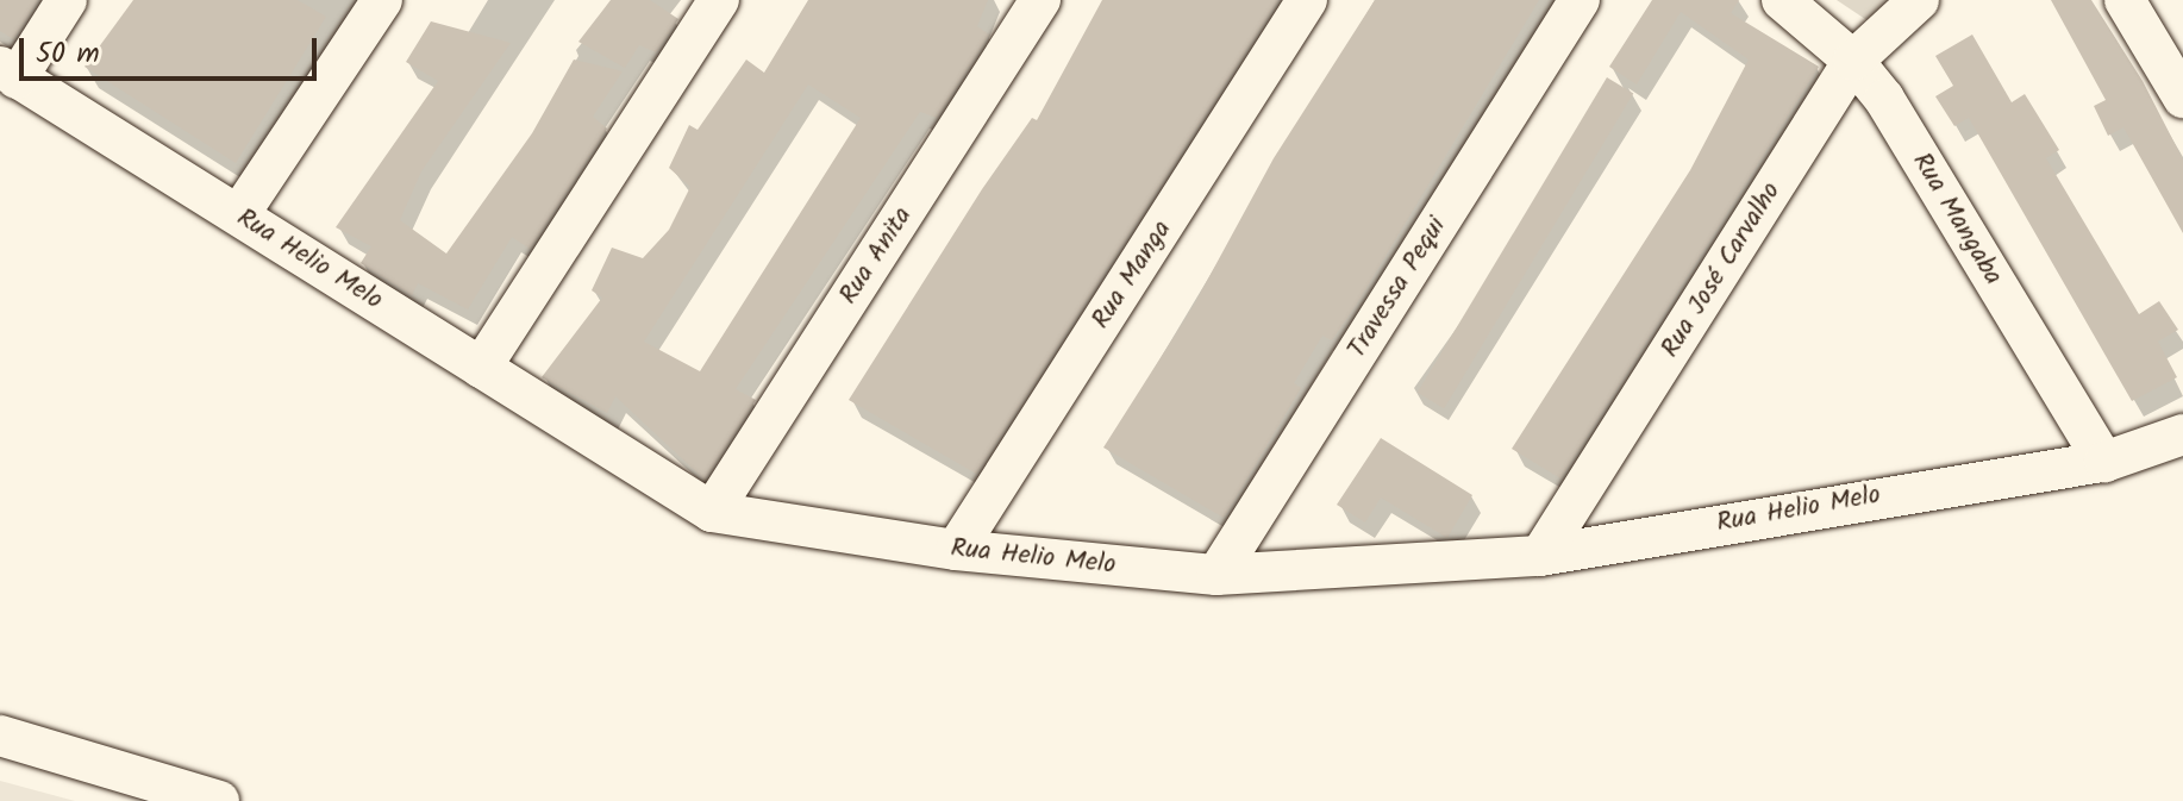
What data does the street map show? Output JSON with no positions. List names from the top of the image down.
{
  "streets": {
    "street": [
      "Rua Mangaba",
      "Rua Anita",
      "Rua Helio Melo",
      "Rua José Carvalho",
      "Rua Manga",
      "Travessa Pequi"
    ]
  },
  "crossings": [
    ["Rua Mangaba", "Rua Helio Melo"],
    ["Rua Mangaba", "Rua José Carvalho"],
    ["Rua Anita", "Rua Helio Melo"],
    ["Rua Helio Melo", "Rua José Carvalho"],
    ["Rua Helio Melo", "Rua Manga"],
    ["Rua Helio Melo", "Travessa Pequi"]
  ],
  "scale_bar": "50 m"
}
